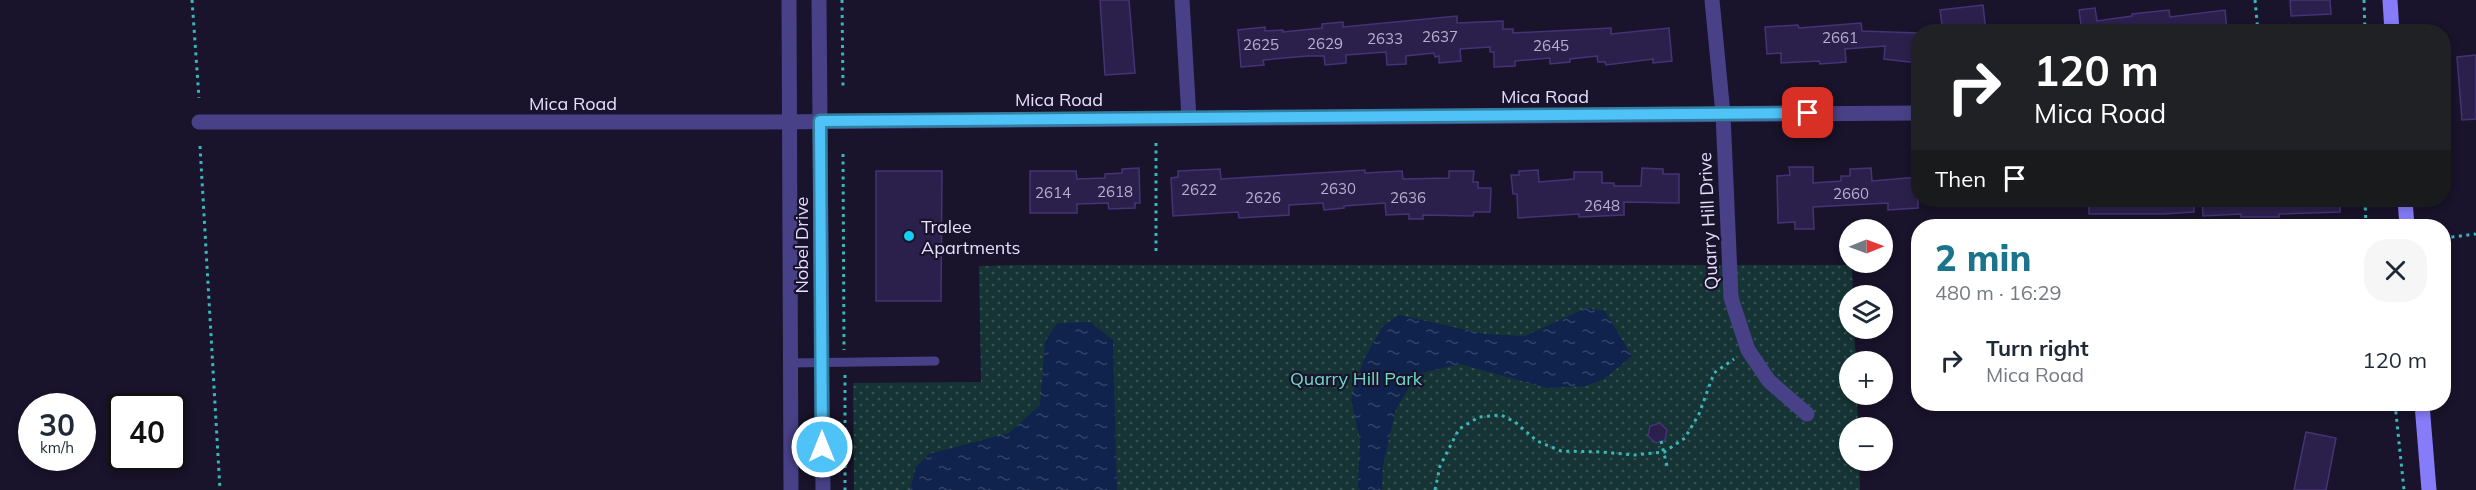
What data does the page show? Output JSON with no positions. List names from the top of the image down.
{
  "streets": {
    "street": ["Mica Road", "Quarry Hill Drive", "Nobel Drive"]
  },
  "crossings": [
    ["Mica Road", "Quarry Hill Drive"],
    ["Mica Road", "Nobel Drive"]
  ],
  "parks": ["Quarry Hill Park"],
  "places": ["Tralee Apartments"],
  "house_numbers": [
    "2637",
    "2661",
    "2633",
    "2629",
    "2625",
    "2645",
    "2630",
    "2622",
    "2618",
    "2614",
    "2660",
    "2626",
    "2636",
    "2648"
  ],
  "north": "right",
  "page": {
    "turn": ["120 m", "Mica Road"],
    "then": "Then",
    "map_buttons": ["+", "−"],
    "heading": ["2 min", "480 m · 16:29"],
    "list": [
      {
        "name": "Turn right",
        "note": "Mica Road",
        "value": "120 m"
      }
    ],
    "speed": "30 km/h",
    "limit": "40"
  }
}
